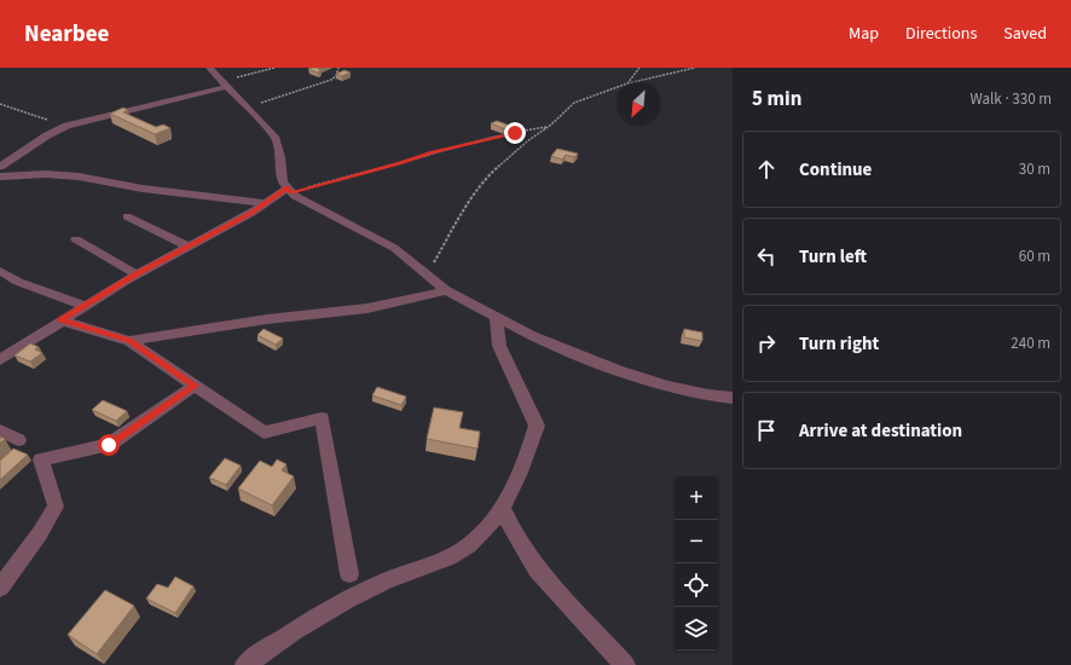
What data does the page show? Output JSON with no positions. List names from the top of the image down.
{
  "north": "bottom left",
  "page": {
    "header": "Nearbee",
    "nav": ["Map", "Directions", "Saved"],
    "heading": ["5 min", "Walk · 330 m"],
    "list": [
      ["Continue", "30 m"],
      ["Turn left", "60 m"],
      ["Turn right", "240 m"],
      "Arrive at destination"
    ],
    "map_buttons": ["+", "−"]
  }
}
